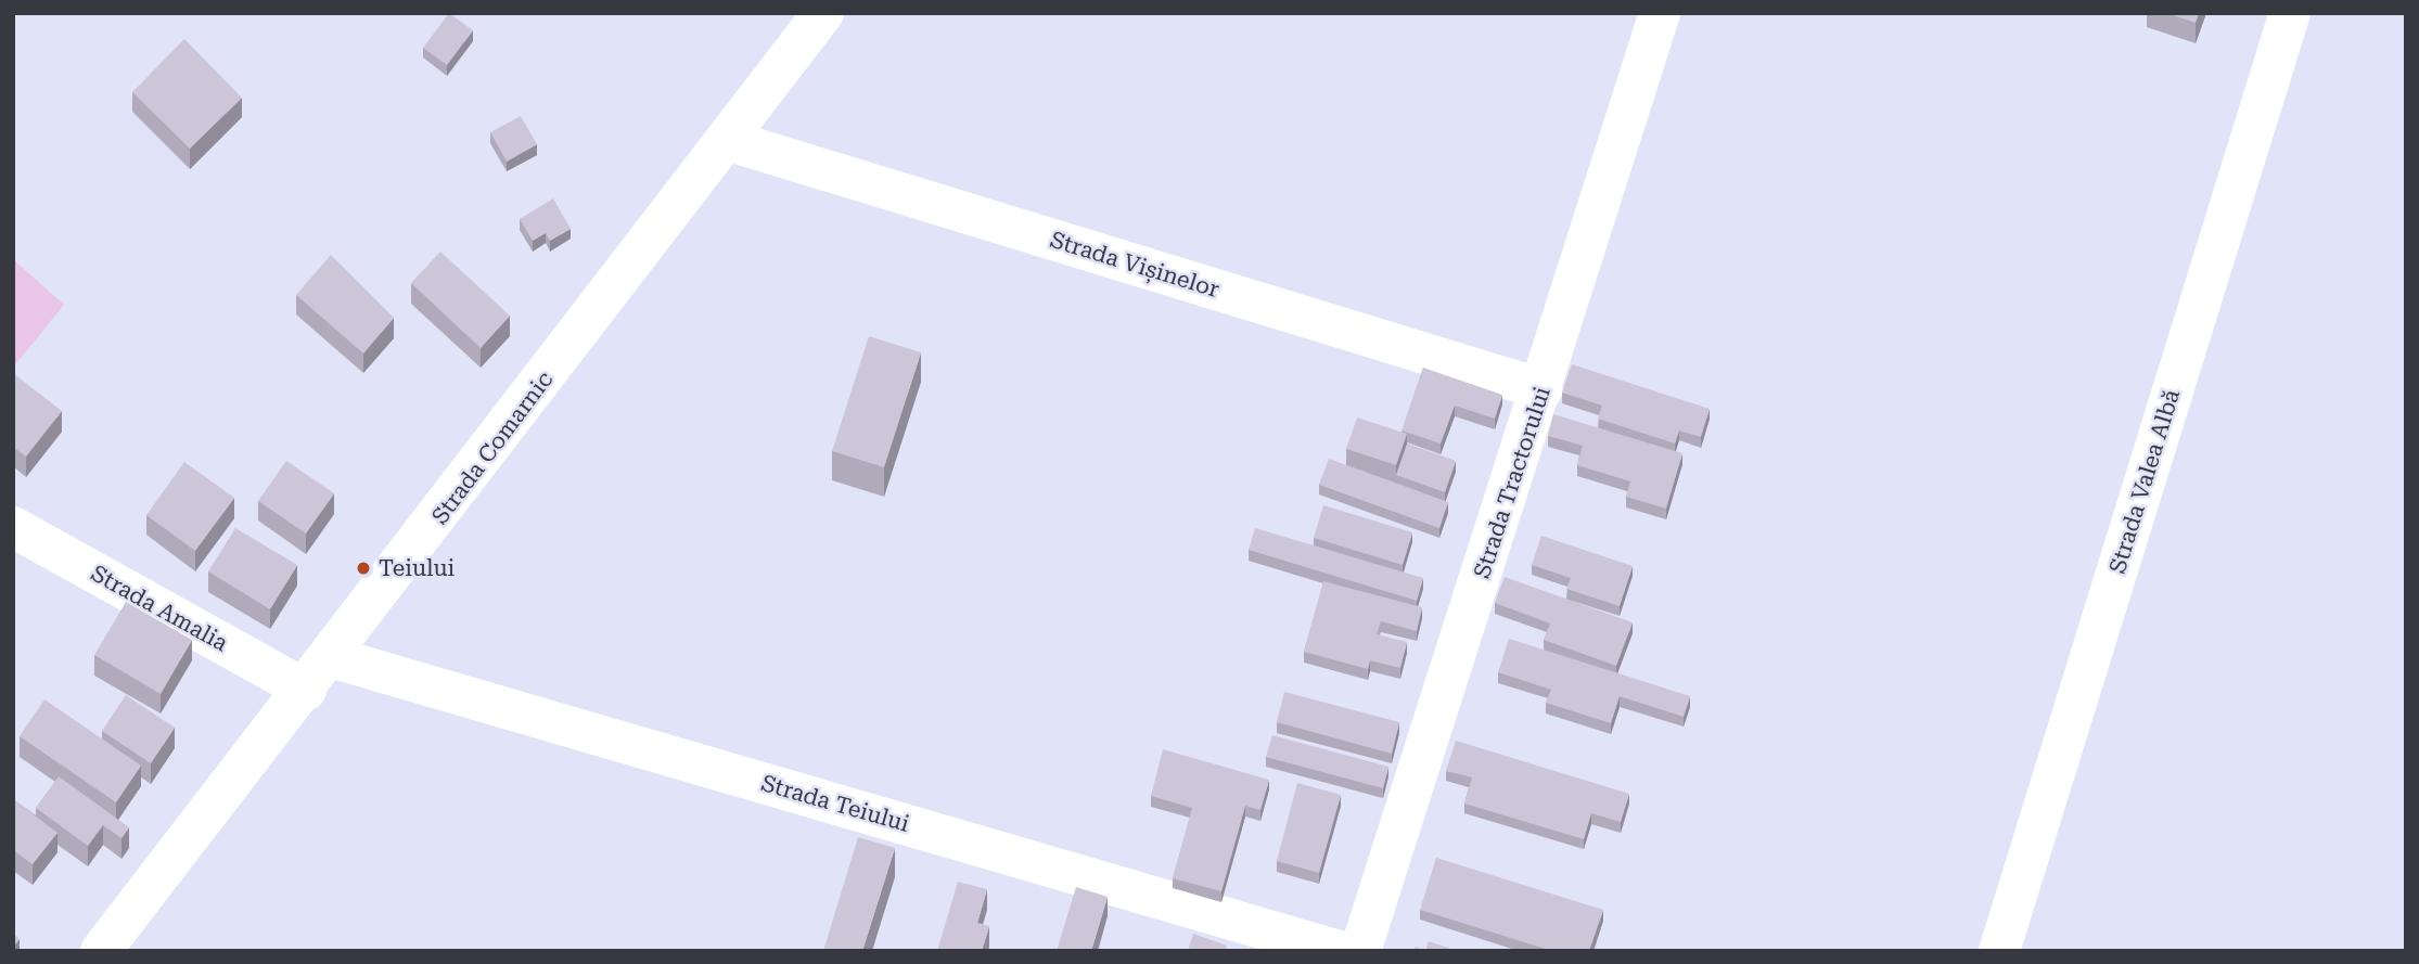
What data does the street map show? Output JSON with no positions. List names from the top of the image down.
{
  "streets": {
    "street": [
      "Strada Vișinelor",
      "Strada Comarnic",
      "Strada Valea Albă",
      "Strada Tractorului",
      "Strada Amalia",
      "Strada Teiului"
    ]
  },
  "crossings": [
    ["Strada Vișinelor", "Strada Comarnic"],
    ["Strada Vișinelor", "Strada Tractorului"],
    ["Strada Comarnic", "Strada Amalia"],
    ["Strada Comarnic", "Strada Teiului"]
  ],
  "places": ["Teiului"]
}
